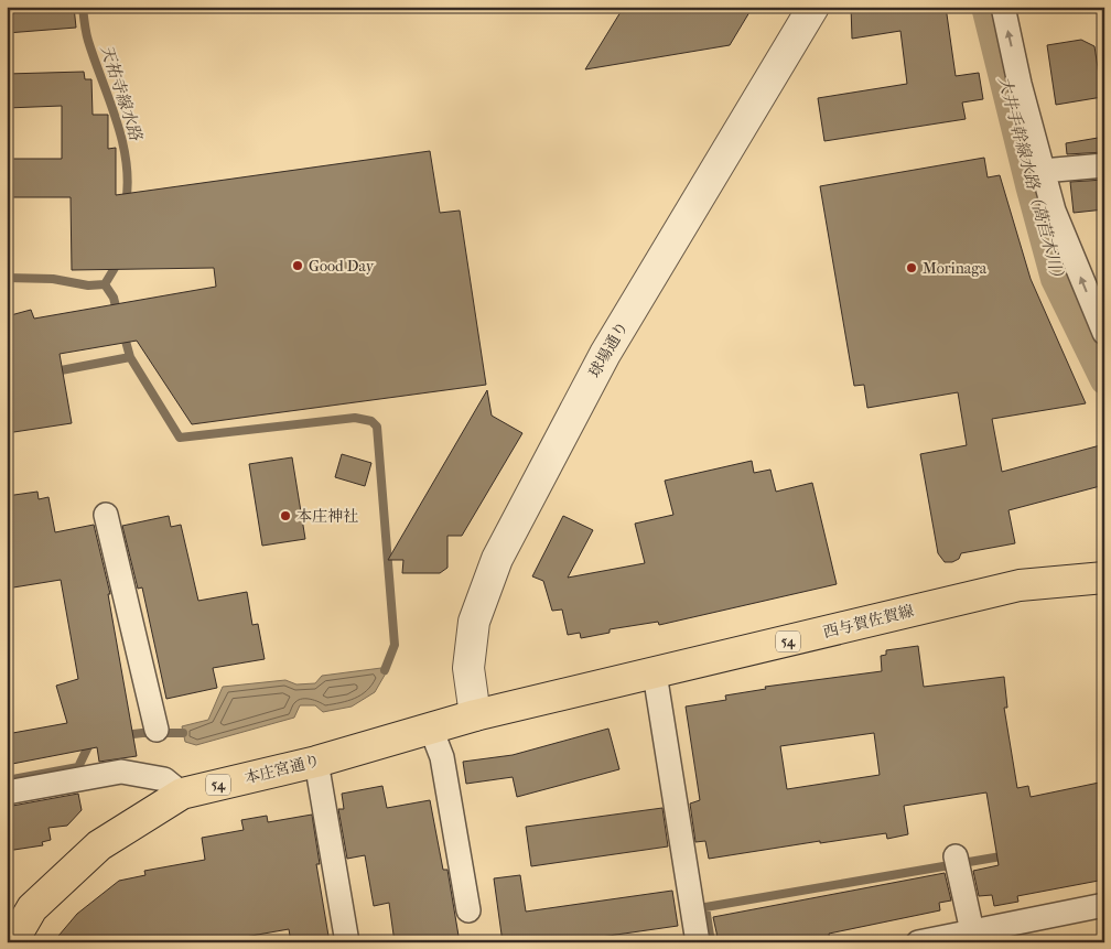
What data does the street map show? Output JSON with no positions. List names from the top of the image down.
{
  "streets": {
    "main road": ["西与賀佐賀線", "54", "本庄宮通り"],
    "street": ["球場通り"]
  },
  "crossings": [
    ["球場通り", "西与賀佐賀線"],
    ["球場通り", "本庄宮通り"],
    ["西与賀佐賀線", "本庄宮通り"]
  ],
  "water": ["天祐寺線水路", "大井手幹線水路（萵苣木川）"],
  "places": ["Good Day", "Morinaga", "本庄神社"]
}
